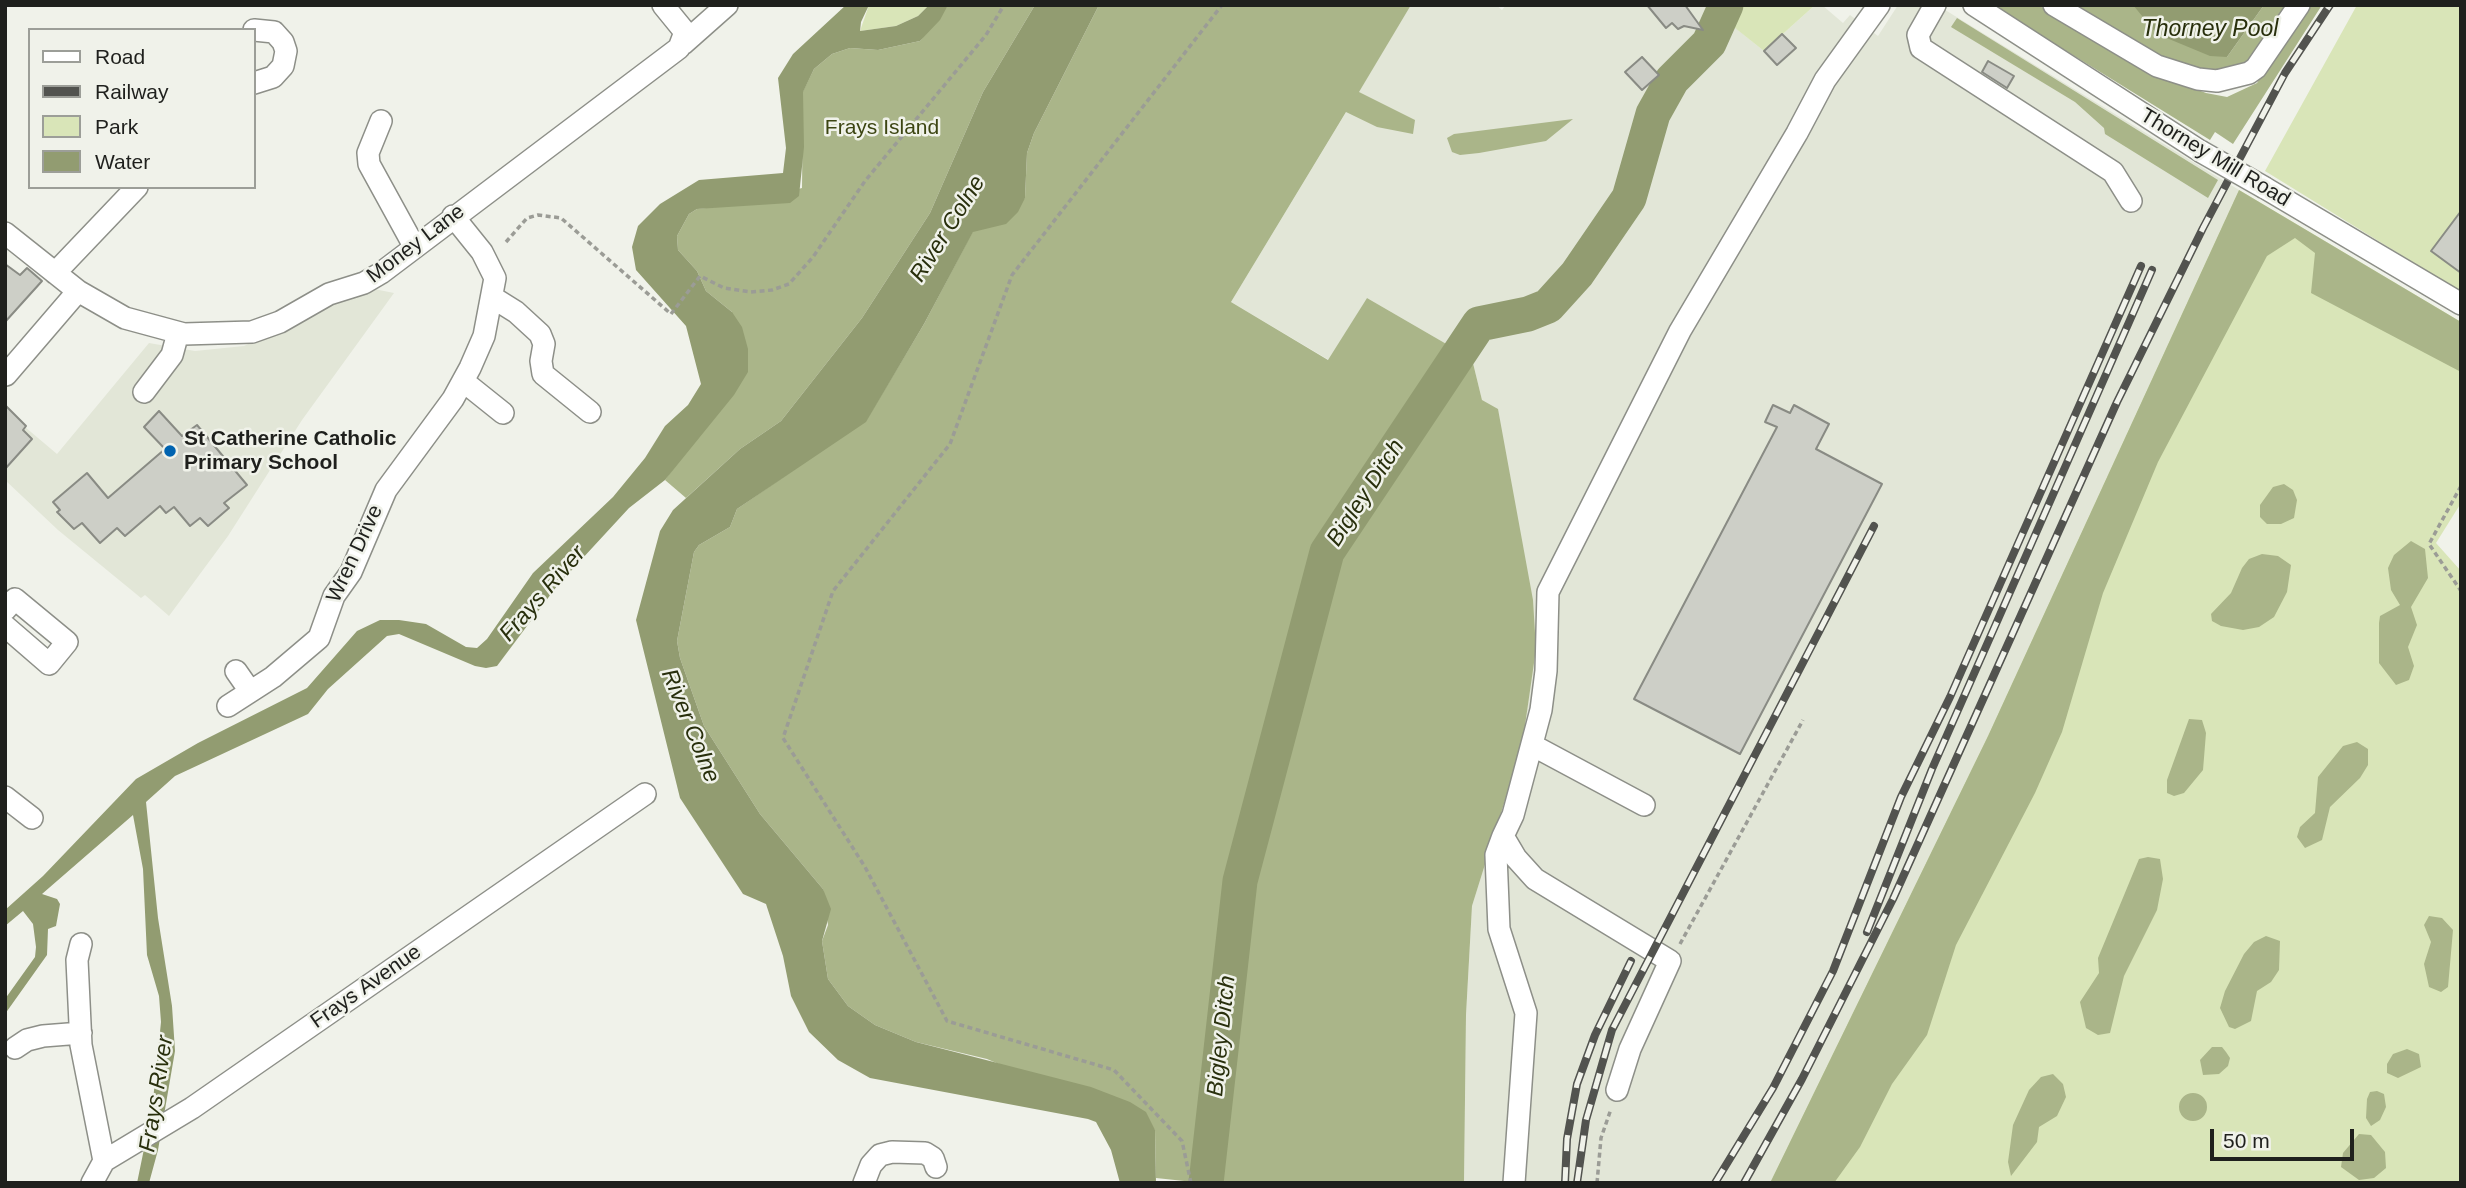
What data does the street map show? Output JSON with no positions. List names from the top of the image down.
{
  "streets": {
    "street": [
      "Thorney Mill Road",
      "Money Lane",
      "Wren Drive",
      "Frays Avenue"
    ]
  },
  "water": [
    "Thorney Pool",
    "River Colne",
    "Bigley Ditch",
    "Frays River"
  ],
  "parks": ["Frays Island"],
  "places": ["St Catherine Catholic Primary School"],
  "legend": [
    "Road",
    "Railway",
    "Park",
    "Water"
  ],
  "scale_bar": "50 m"
}
